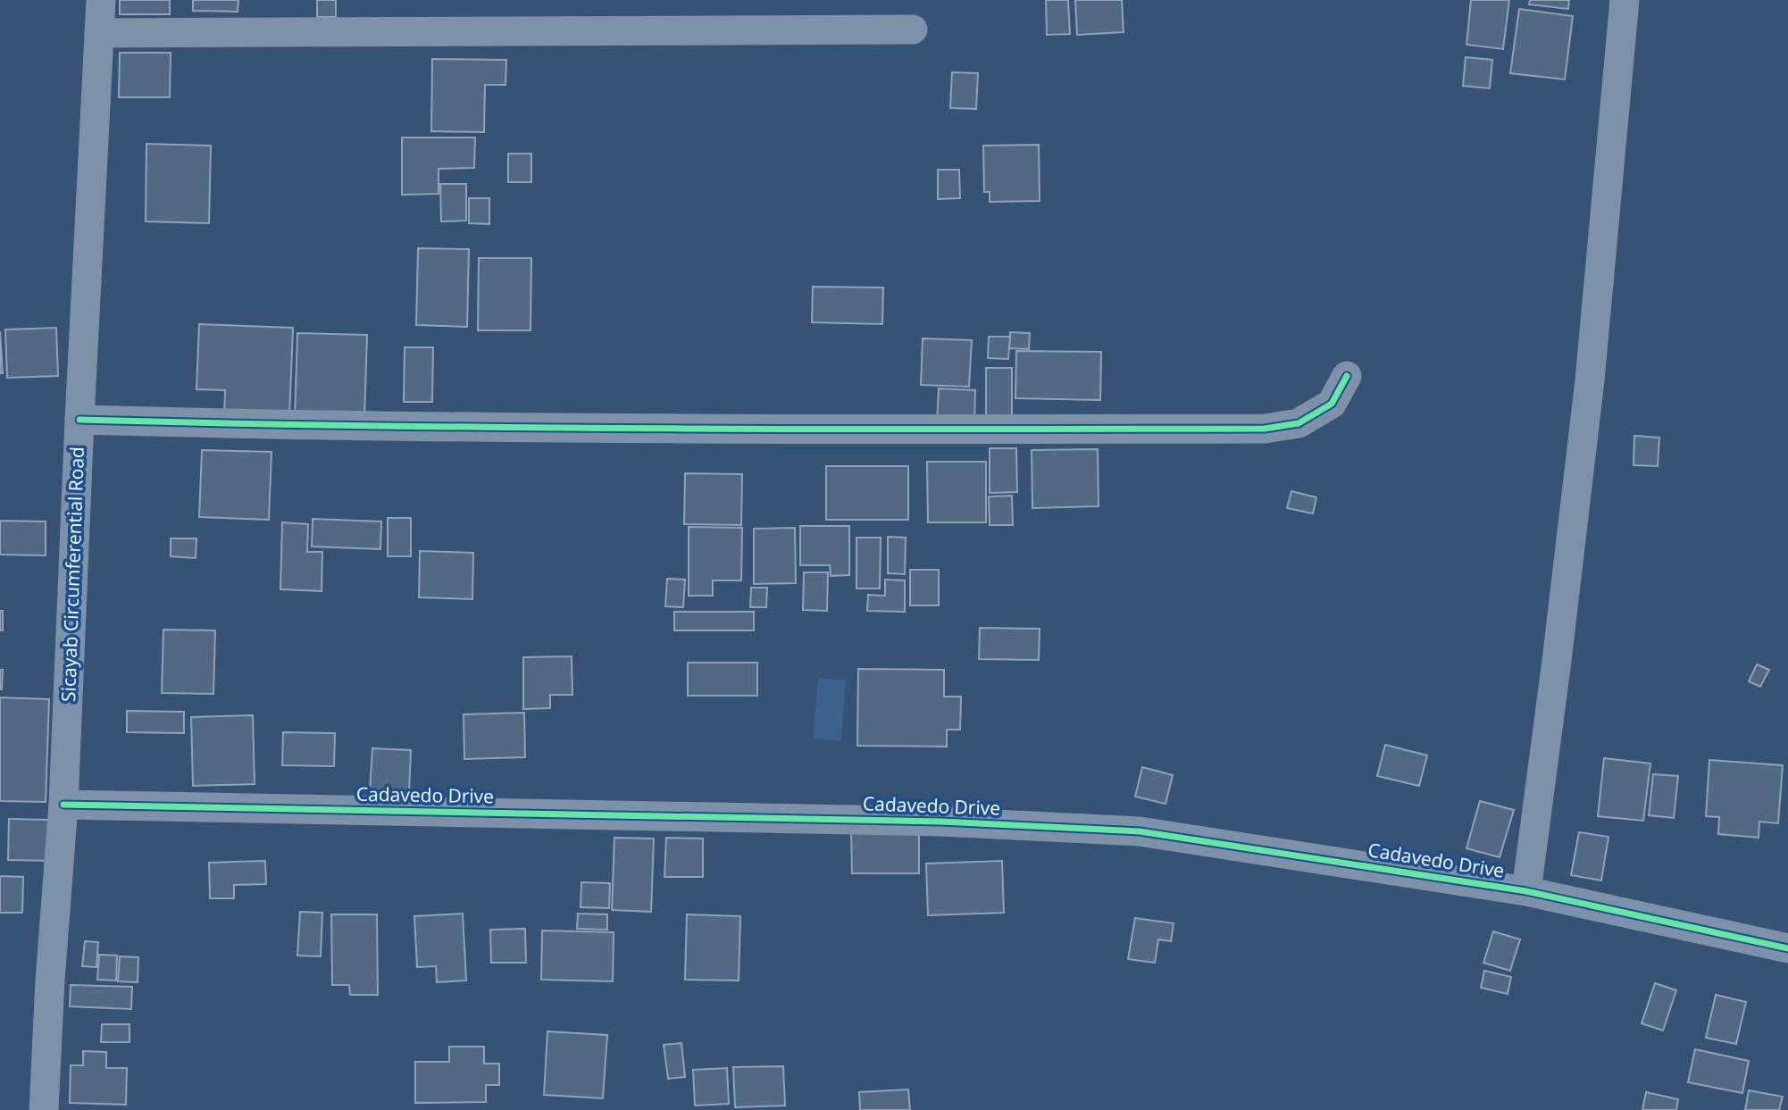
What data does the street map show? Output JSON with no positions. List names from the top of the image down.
{
  "streets": {
    "street": ["Sicayab Circumferential Road", "Cadavedo Drive"]
  },
  "crossings": [
    ["Sicayab Circumferential Road", "Cadavedo Drive"]
  ]
}
